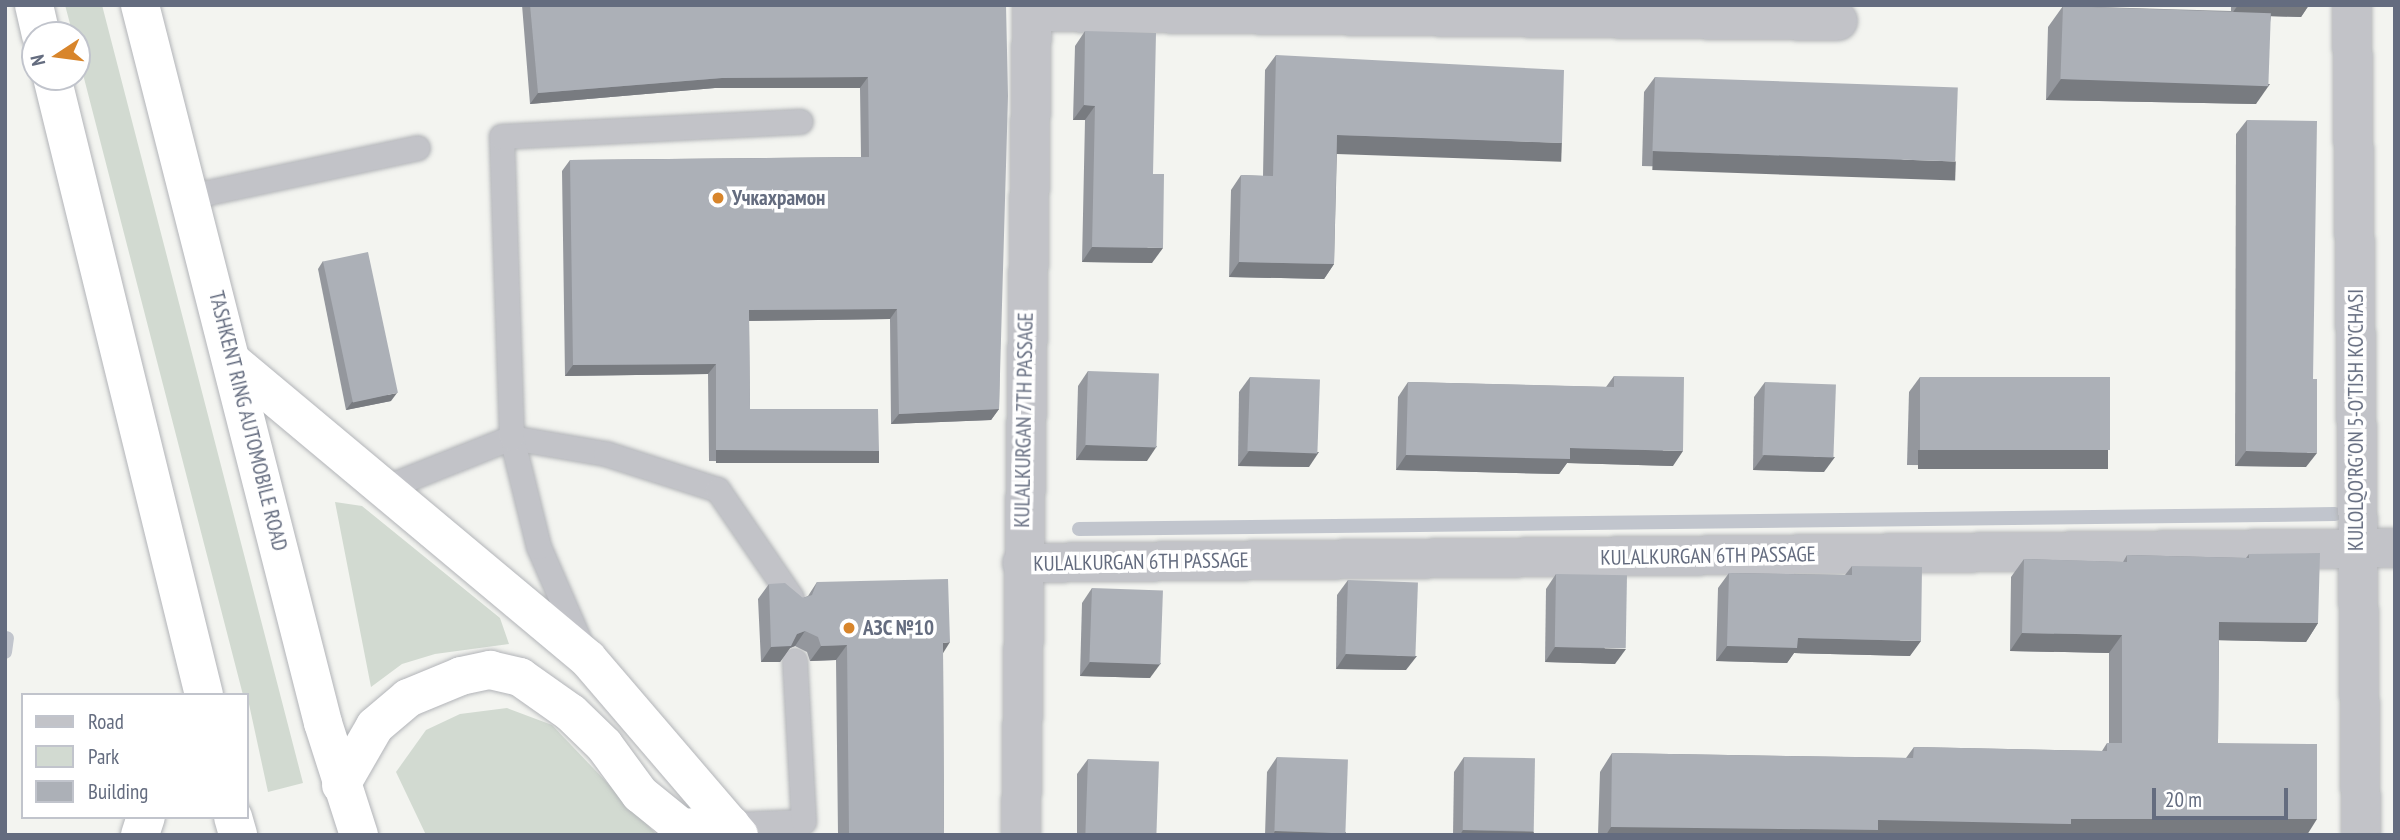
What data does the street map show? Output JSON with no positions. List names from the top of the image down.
{
  "streets": {
    "highway": ["TASHKENT RING AUTOMOBILE ROAD"],
    "street": ["KULALKURGAN 7TH PASSAGE", "KULOLQO'RG'ON 5-O'TISH KO'CHASI", "KULALKURGAN 6TH PASSAGE"]
  },
  "crossings": [
    ["KULALKURGAN 7TH PASSAGE", "KULALKURGAN 6TH PASSAGE"],
    ["KULOLQO'RG'ON 5-O'TISH KO'CHASI", "KULALKURGAN 6TH PASSAGE"]
  ],
  "places": ["Учкахрамон", "АЗС №10"],
  "legend": ["Road", "Park", "Building"],
  "scale_bar": "20 m",
  "north": "left"
}
